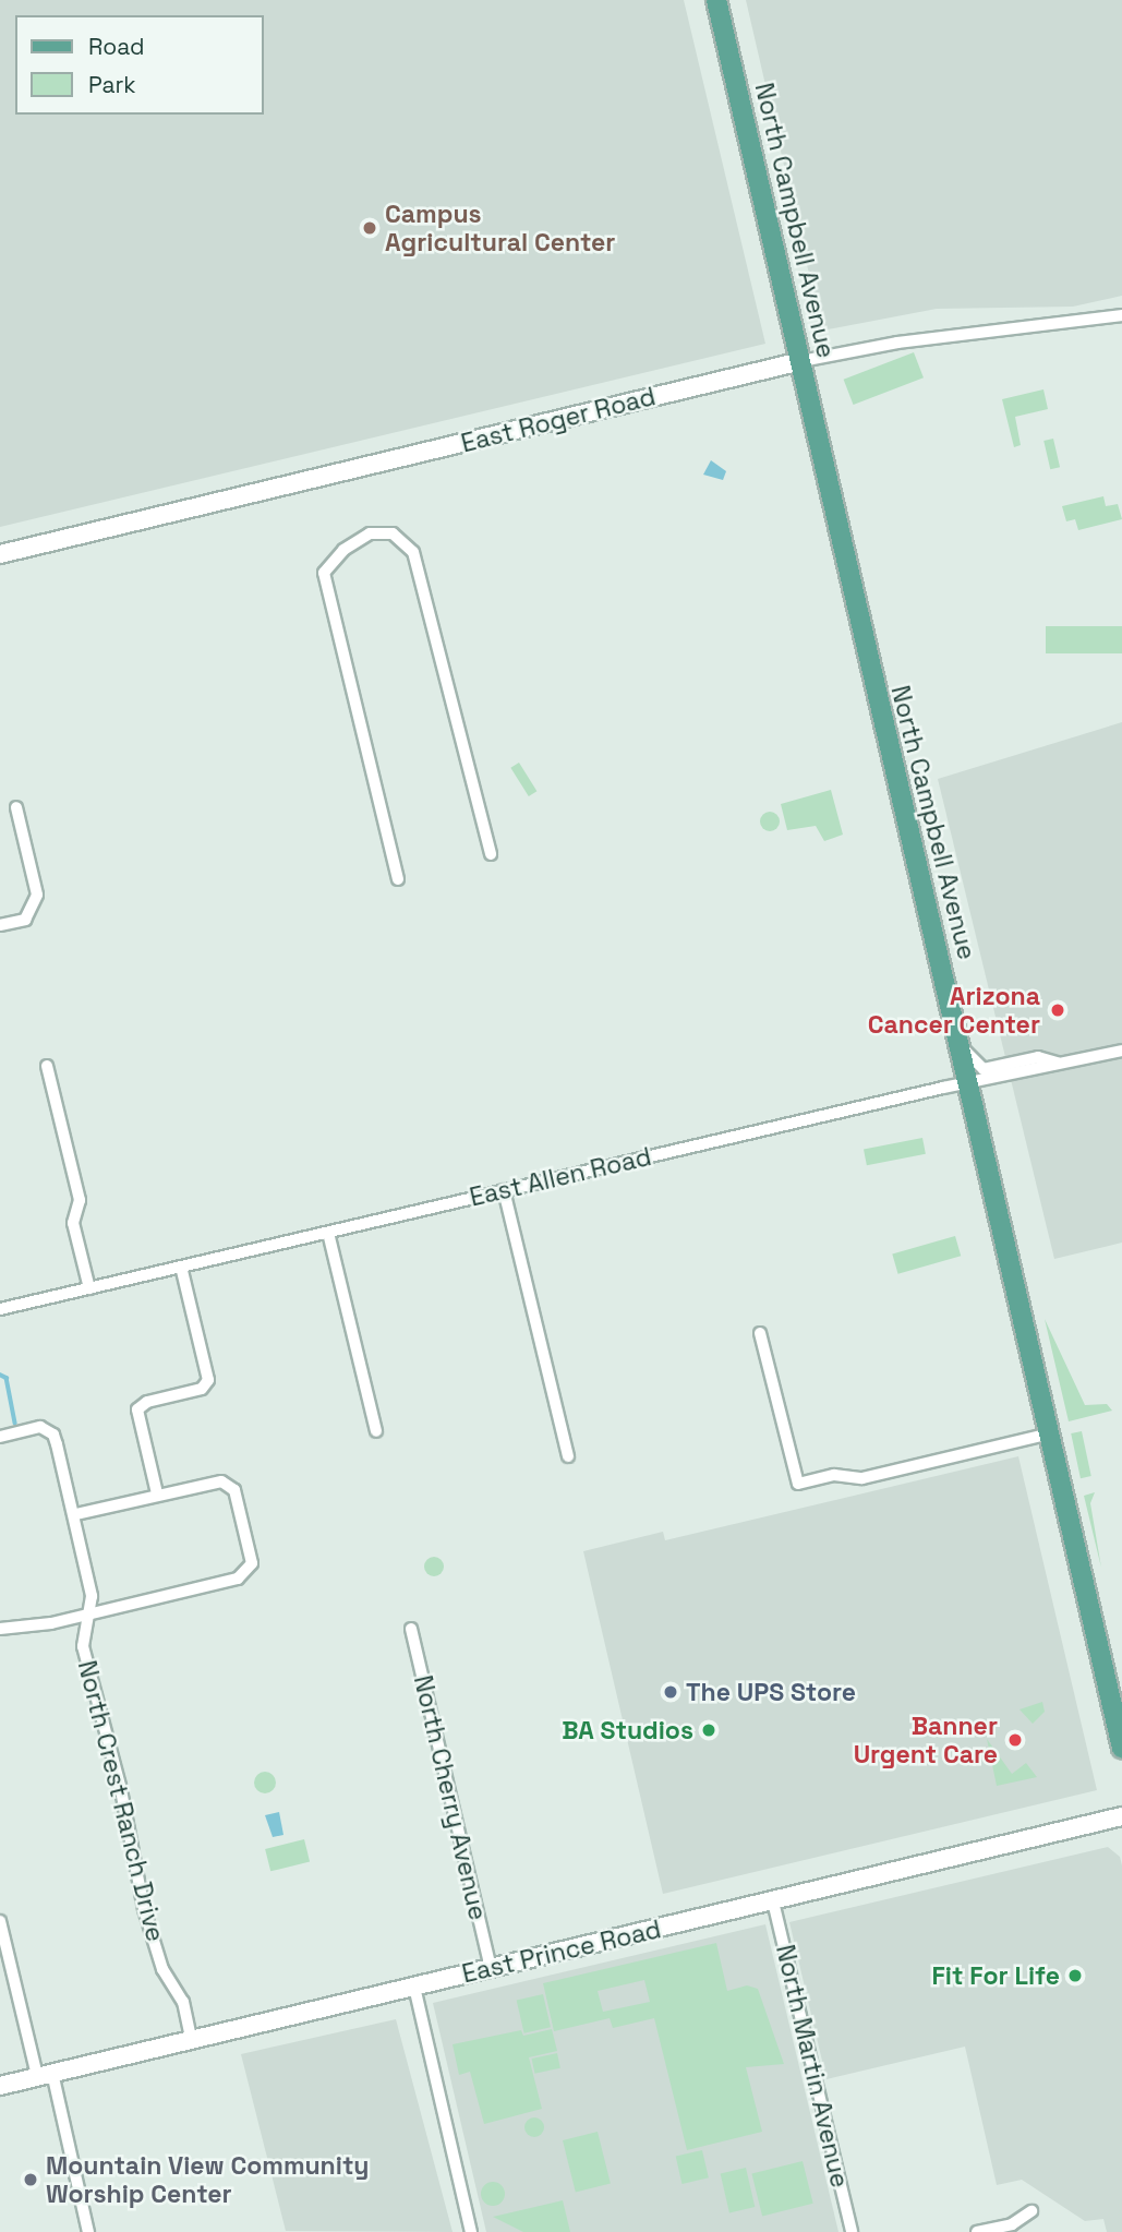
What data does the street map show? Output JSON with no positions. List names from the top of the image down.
{
  "streets": {
    "main road": ["North Campbell Avenue", "East Roger Road", "East Prince Road"],
    "street": [
      "East Allen Road",
      "North Cherry Avenue",
      "North Crest Ranch Drive",
      "North Martin Avenue"
    ]
  },
  "crossings": [
    ["North Campbell Avenue", "East Roger Road"],
    ["North Campbell Avenue", "East Allen Road"],
    ["North Cherry Avenue", "East Prince Road"],
    ["North Crest Ranch Drive", "East Prince Road"],
    ["East Prince Road", "North Martin Avenue"]
  ],
  "places": [
    "Campus Agricultural Center",
    "Arizona Cancer Center",
    "The UPS Store",
    "BA Studios",
    "Banner Urgent Care",
    "Fit For Life",
    "Mountain View Community Worship Center"
  ],
  "legend": ["Road", "Park"]
}
